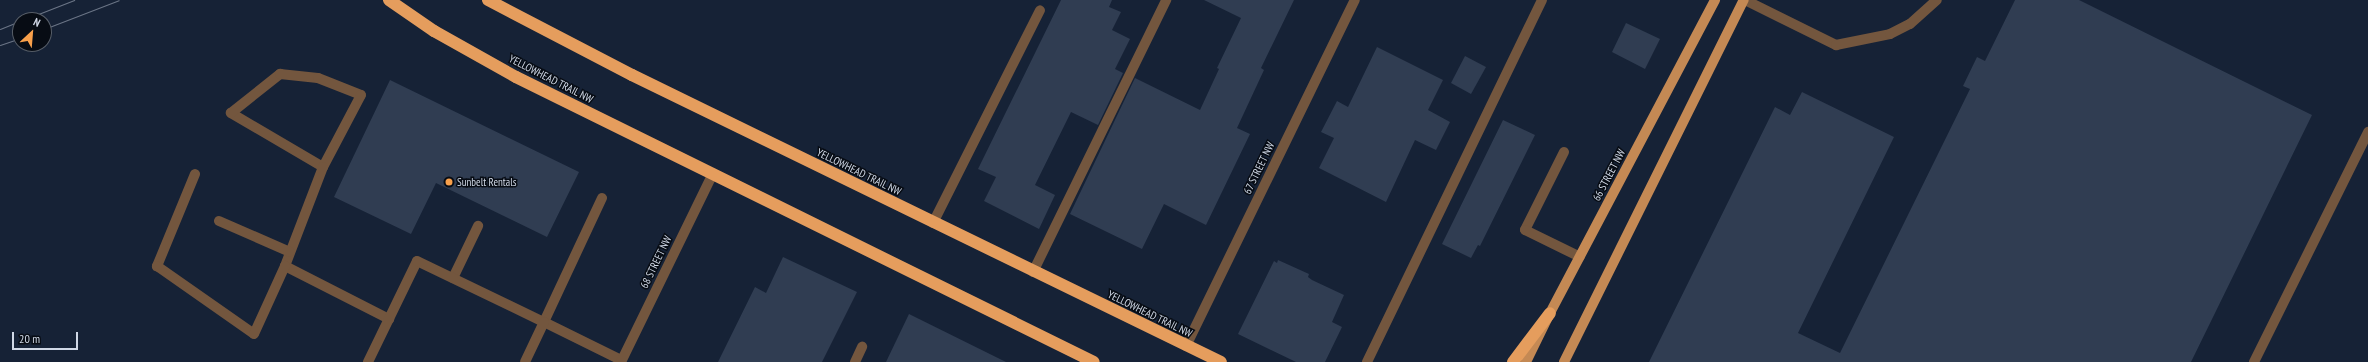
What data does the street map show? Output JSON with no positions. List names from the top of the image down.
{
  "streets": {
    "highway": ["YELLOWHEAD TRAIL NW"],
    "main road": ["66 STREET NW"],
    "street": ["67 STREET NW", "68 STREET NW"]
  },
  "crossings": [
    ["YELLOWHEAD TRAIL NW", "67 STREET NW"],
    ["YELLOWHEAD TRAIL NW", "68 STREET NW"]
  ],
  "places": ["Sunbelt Rentals"],
  "scale_bar": "20 m",
  "north": "top right"
}
